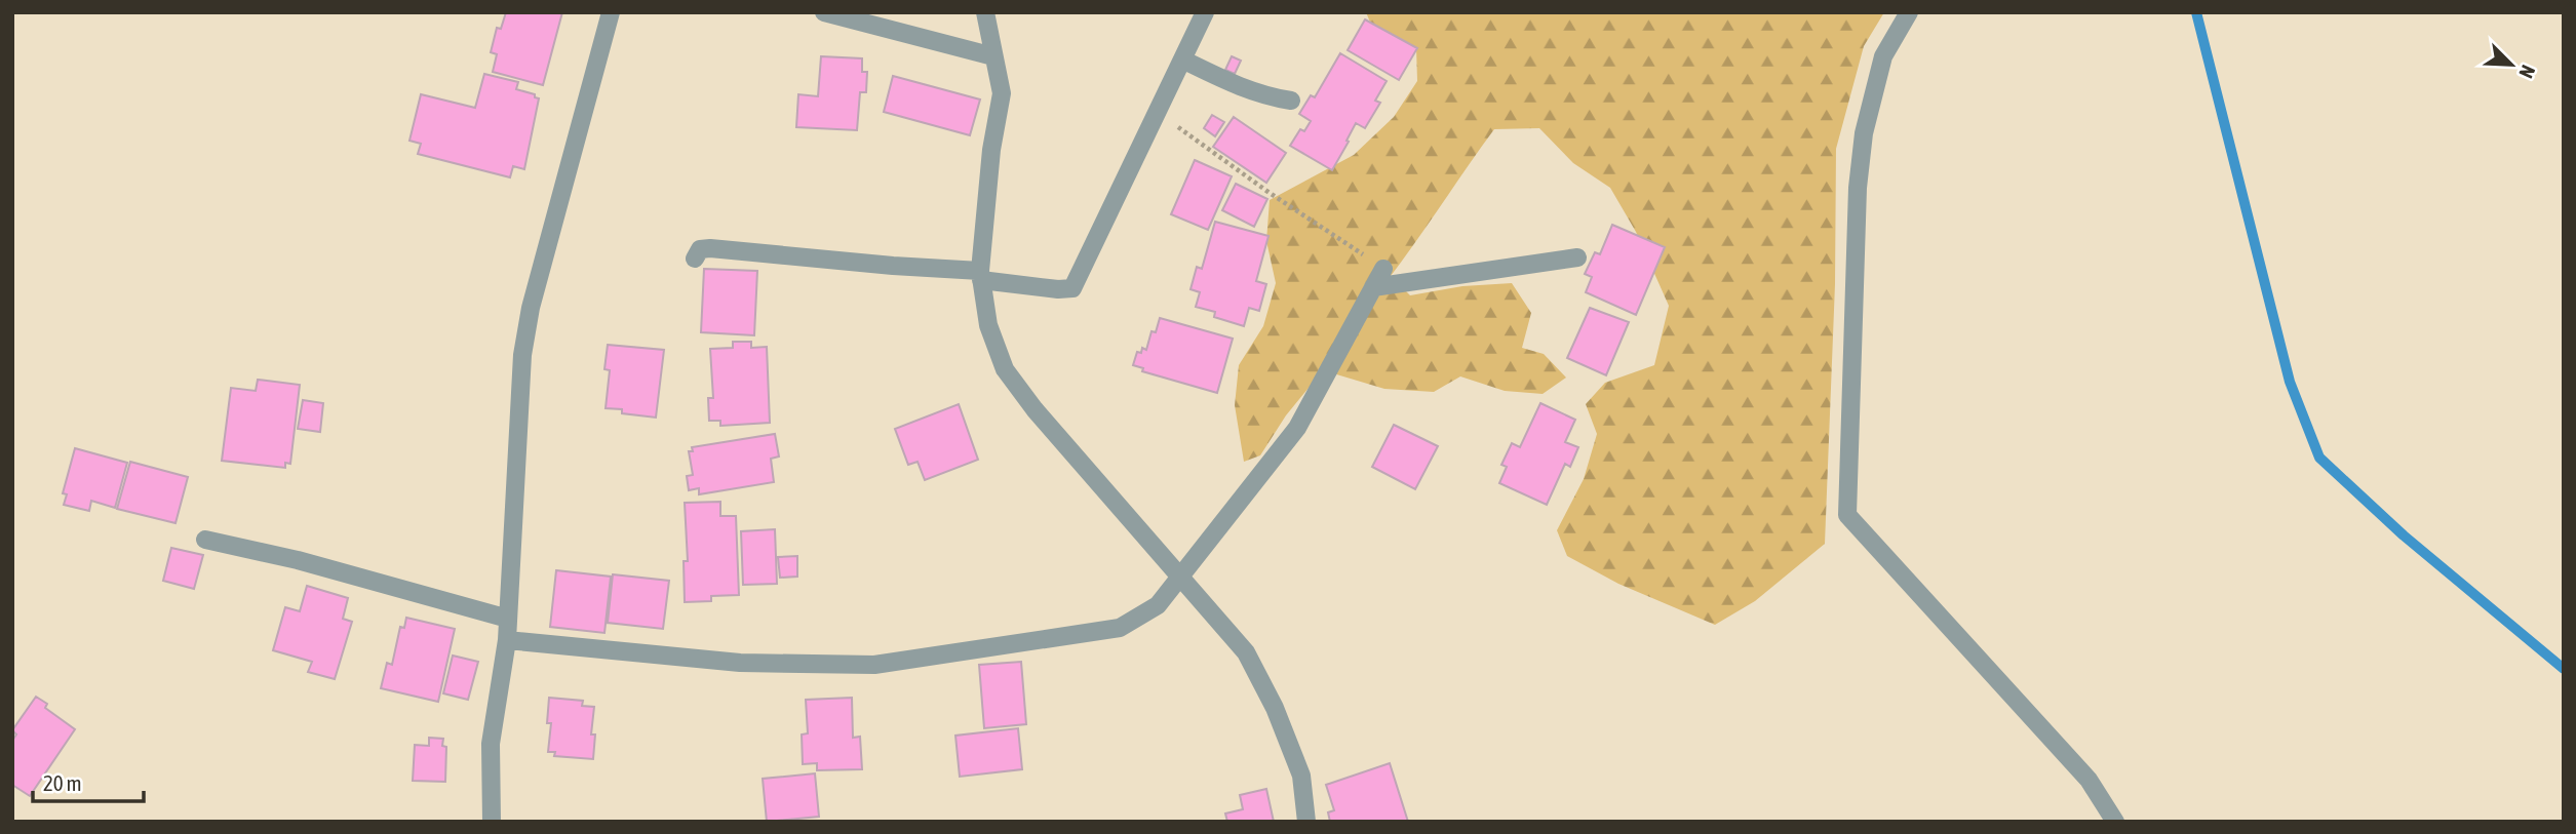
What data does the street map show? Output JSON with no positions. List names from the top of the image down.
{
  "scale_bar": "20 m",
  "north": "bottom right"
}
